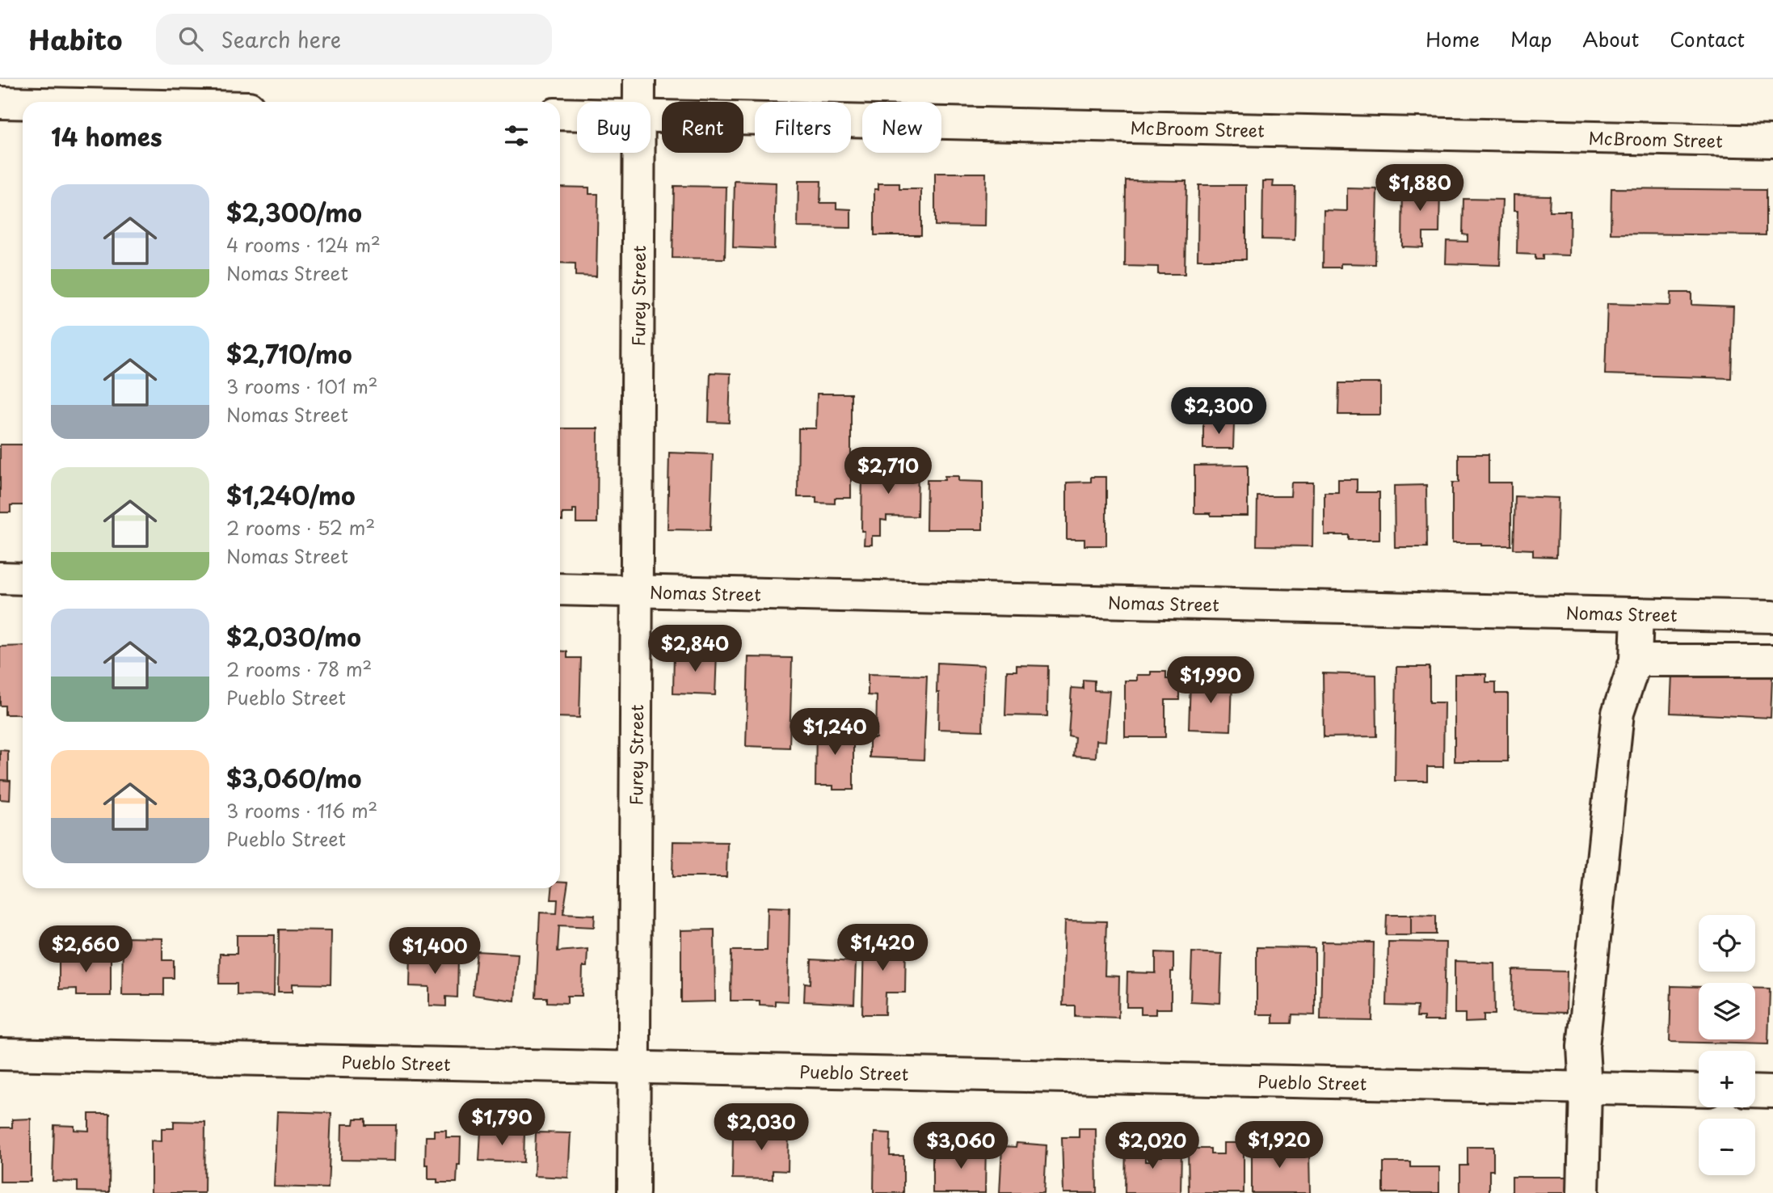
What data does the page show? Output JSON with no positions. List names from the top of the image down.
{
  "streets": {
    "street": [
      "McBroom Street",
      "Furey Street",
      "Nomas Street",
      "Pueblo Street"
    ]
  },
  "crossings": [
    ["Furey Street", "Nomas Street"],
    ["Furey Street", "Pueblo Street"]
  ],
  "page": {
    "header": "Habito",
    "search": "Search here",
    "nav": [
      "Home",
      "Map",
      "About",
      "Contact"
    ],
    "chip": [
      "Buy",
      "Rent",
      "Filters",
      "New"
    ],
    "heading": "14 homes",
    "price": [
      "$1,880",
      "$2,300",
      "$2,710",
      "$2,840",
      "$1,990",
      "$1,240",
      "$1,420",
      "$2,660",
      "$1,400",
      "$1,790",
      "$2,030",
      "$1,920",
      "$3,060",
      "$2,020"
    ],
    "list": [
      {
        "name": "$2,300/mo",
        "note": "4 rooms · 124 m² · Nomas Street"
      },
      {
        "name": "$2,710/mo",
        "note": "3 rooms · 101 m² · Nomas Street"
      },
      {
        "name": "$1,240/mo",
        "note": "2 rooms · 52 m² · Nomas Street"
      },
      {
        "name": "$2,030/mo",
        "note": "2 rooms · 78 m² · Pueblo Street"
      },
      {
        "name": "$3,060/mo",
        "note": "3 rooms · 116 m² · Pueblo Street"
      }
    ],
    "map_buttons": ["+", "−"]
  }
}
